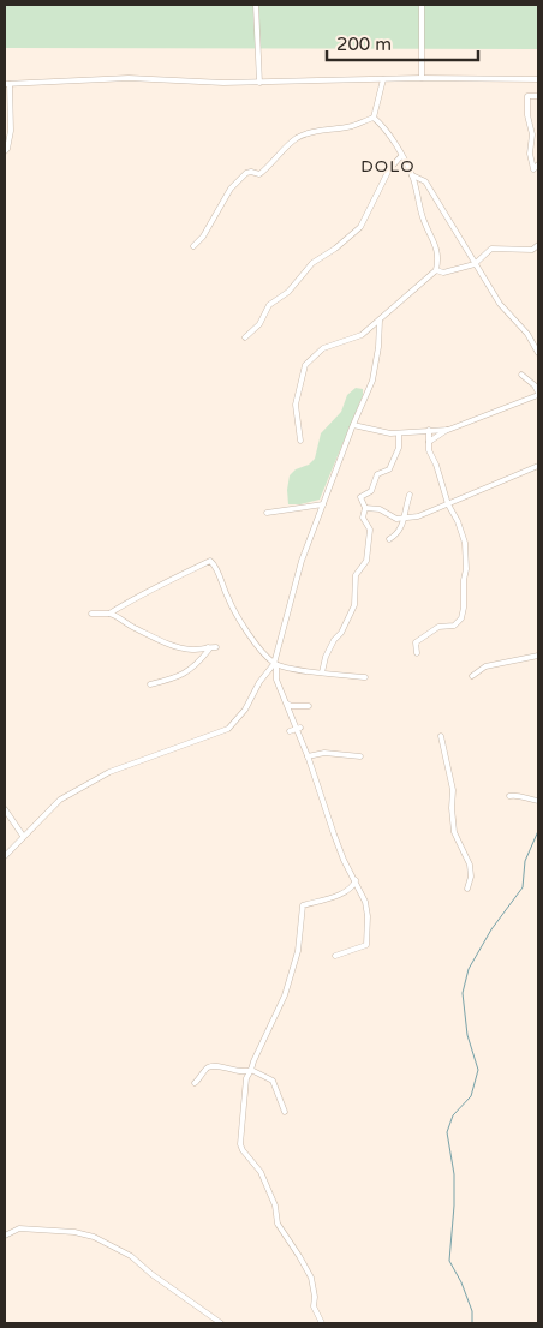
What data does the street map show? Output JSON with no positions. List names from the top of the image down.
{
  "districts": ["DOLO"],
  "scale_bar": "200 m"
}
